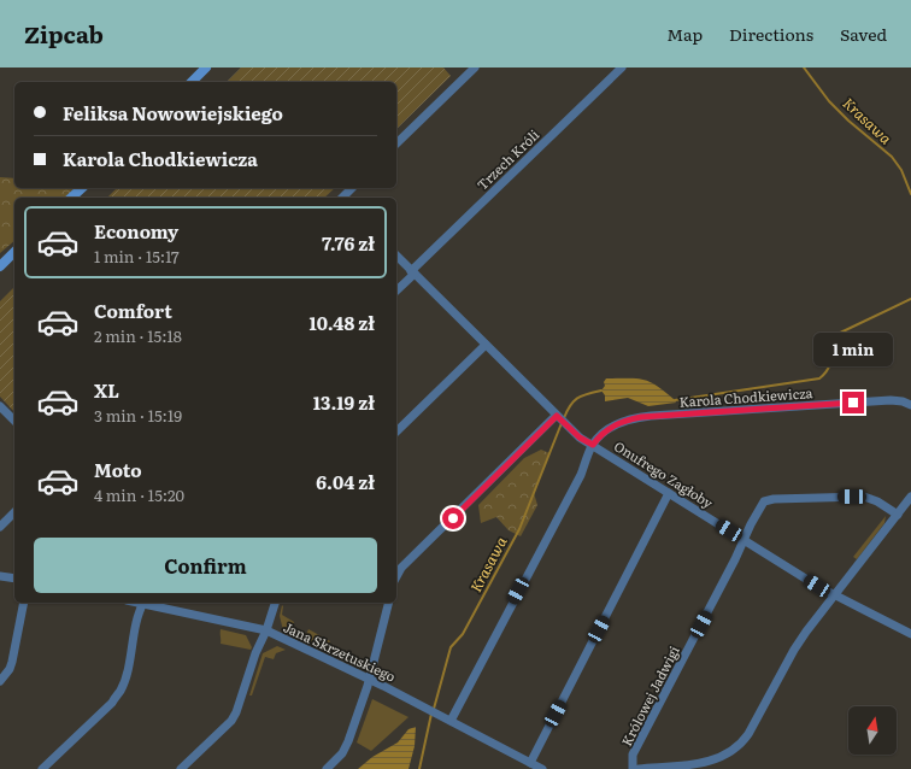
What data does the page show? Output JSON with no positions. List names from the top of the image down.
{
  "streets": {
    "street": [
      "Trzech Króli",
      "Karola Chodkiewicza",
      "Onufrego Zagłoby",
      "Jana Skrzetuskiego",
      "Królowej Jadwigi"
    ]
  },
  "crossings": [
    ["Trzech Króli", "Onufrego Zagłoby"],
    ["Karola Chodkiewicza", "Onufrego Zagłoby"],
    ["Onufrego Zagłoby", "Królowej Jadwigi"]
  ],
  "water": ["Krasawa"],
  "north": "top",
  "page": {
    "header": "Zipcab",
    "nav": ["Map", "Directions", "Saved"],
    "banner": ["Feliksa Nowowiejskiego", "Karola Chodkiewicza"],
    "list": [
      {
        "name": "Economy",
        "note": "1 min · 15:17",
        "value": "7.76 zł"
      },
      {
        "name": "Comfort",
        "note": "2 min · 15:18",
        "value": "10.48 zł"
      },
      {
        "name": "XL",
        "note": "3 min · 15:19",
        "value": "13.19 zł"
      },
      {
        "name": "Moto",
        "note": "4 min · 15:20",
        "value": "6.04 zł"
      }
    ],
    "bubble": "1 min",
    "buttons": "Confirm"
  }
}
